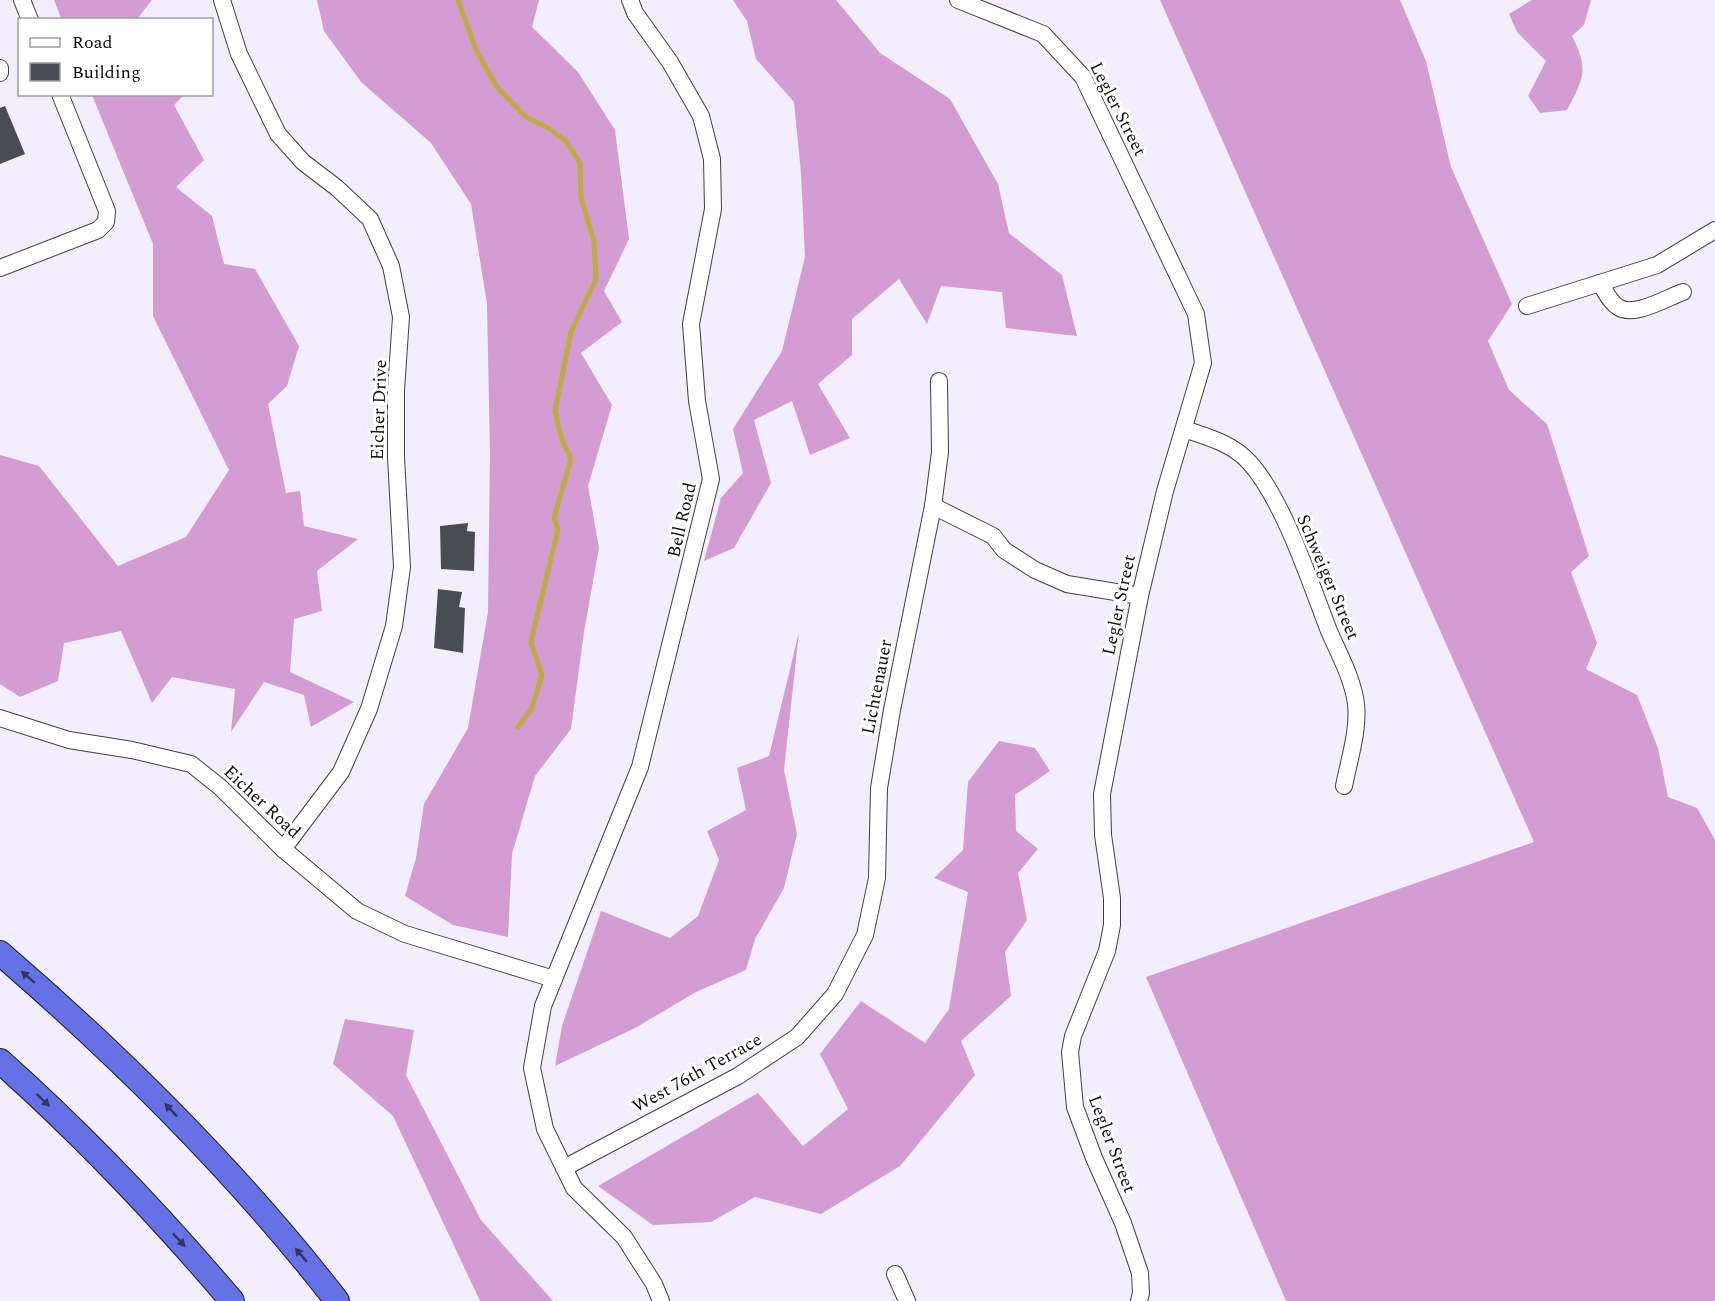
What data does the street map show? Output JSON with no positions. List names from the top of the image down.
{
  "streets": {
    "street": [
      "Legler Street",
      "Eicher Drive",
      "Bell Road",
      "Schweiger Street",
      "Lichtenauer",
      "Eicher Road",
      "West 76th Terrace"
    ]
  },
  "crossings": [
    ["Legler Street", "Schweiger Street"],
    ["Eicher Drive", "Eicher Road"],
    ["Bell Road", "Eicher Road"],
    ["Bell Road", "West 76th Terrace"],
    ["Lichtenauer", "West 76th Terrace"]
  ],
  "legend": ["Road", "Building"]
}
